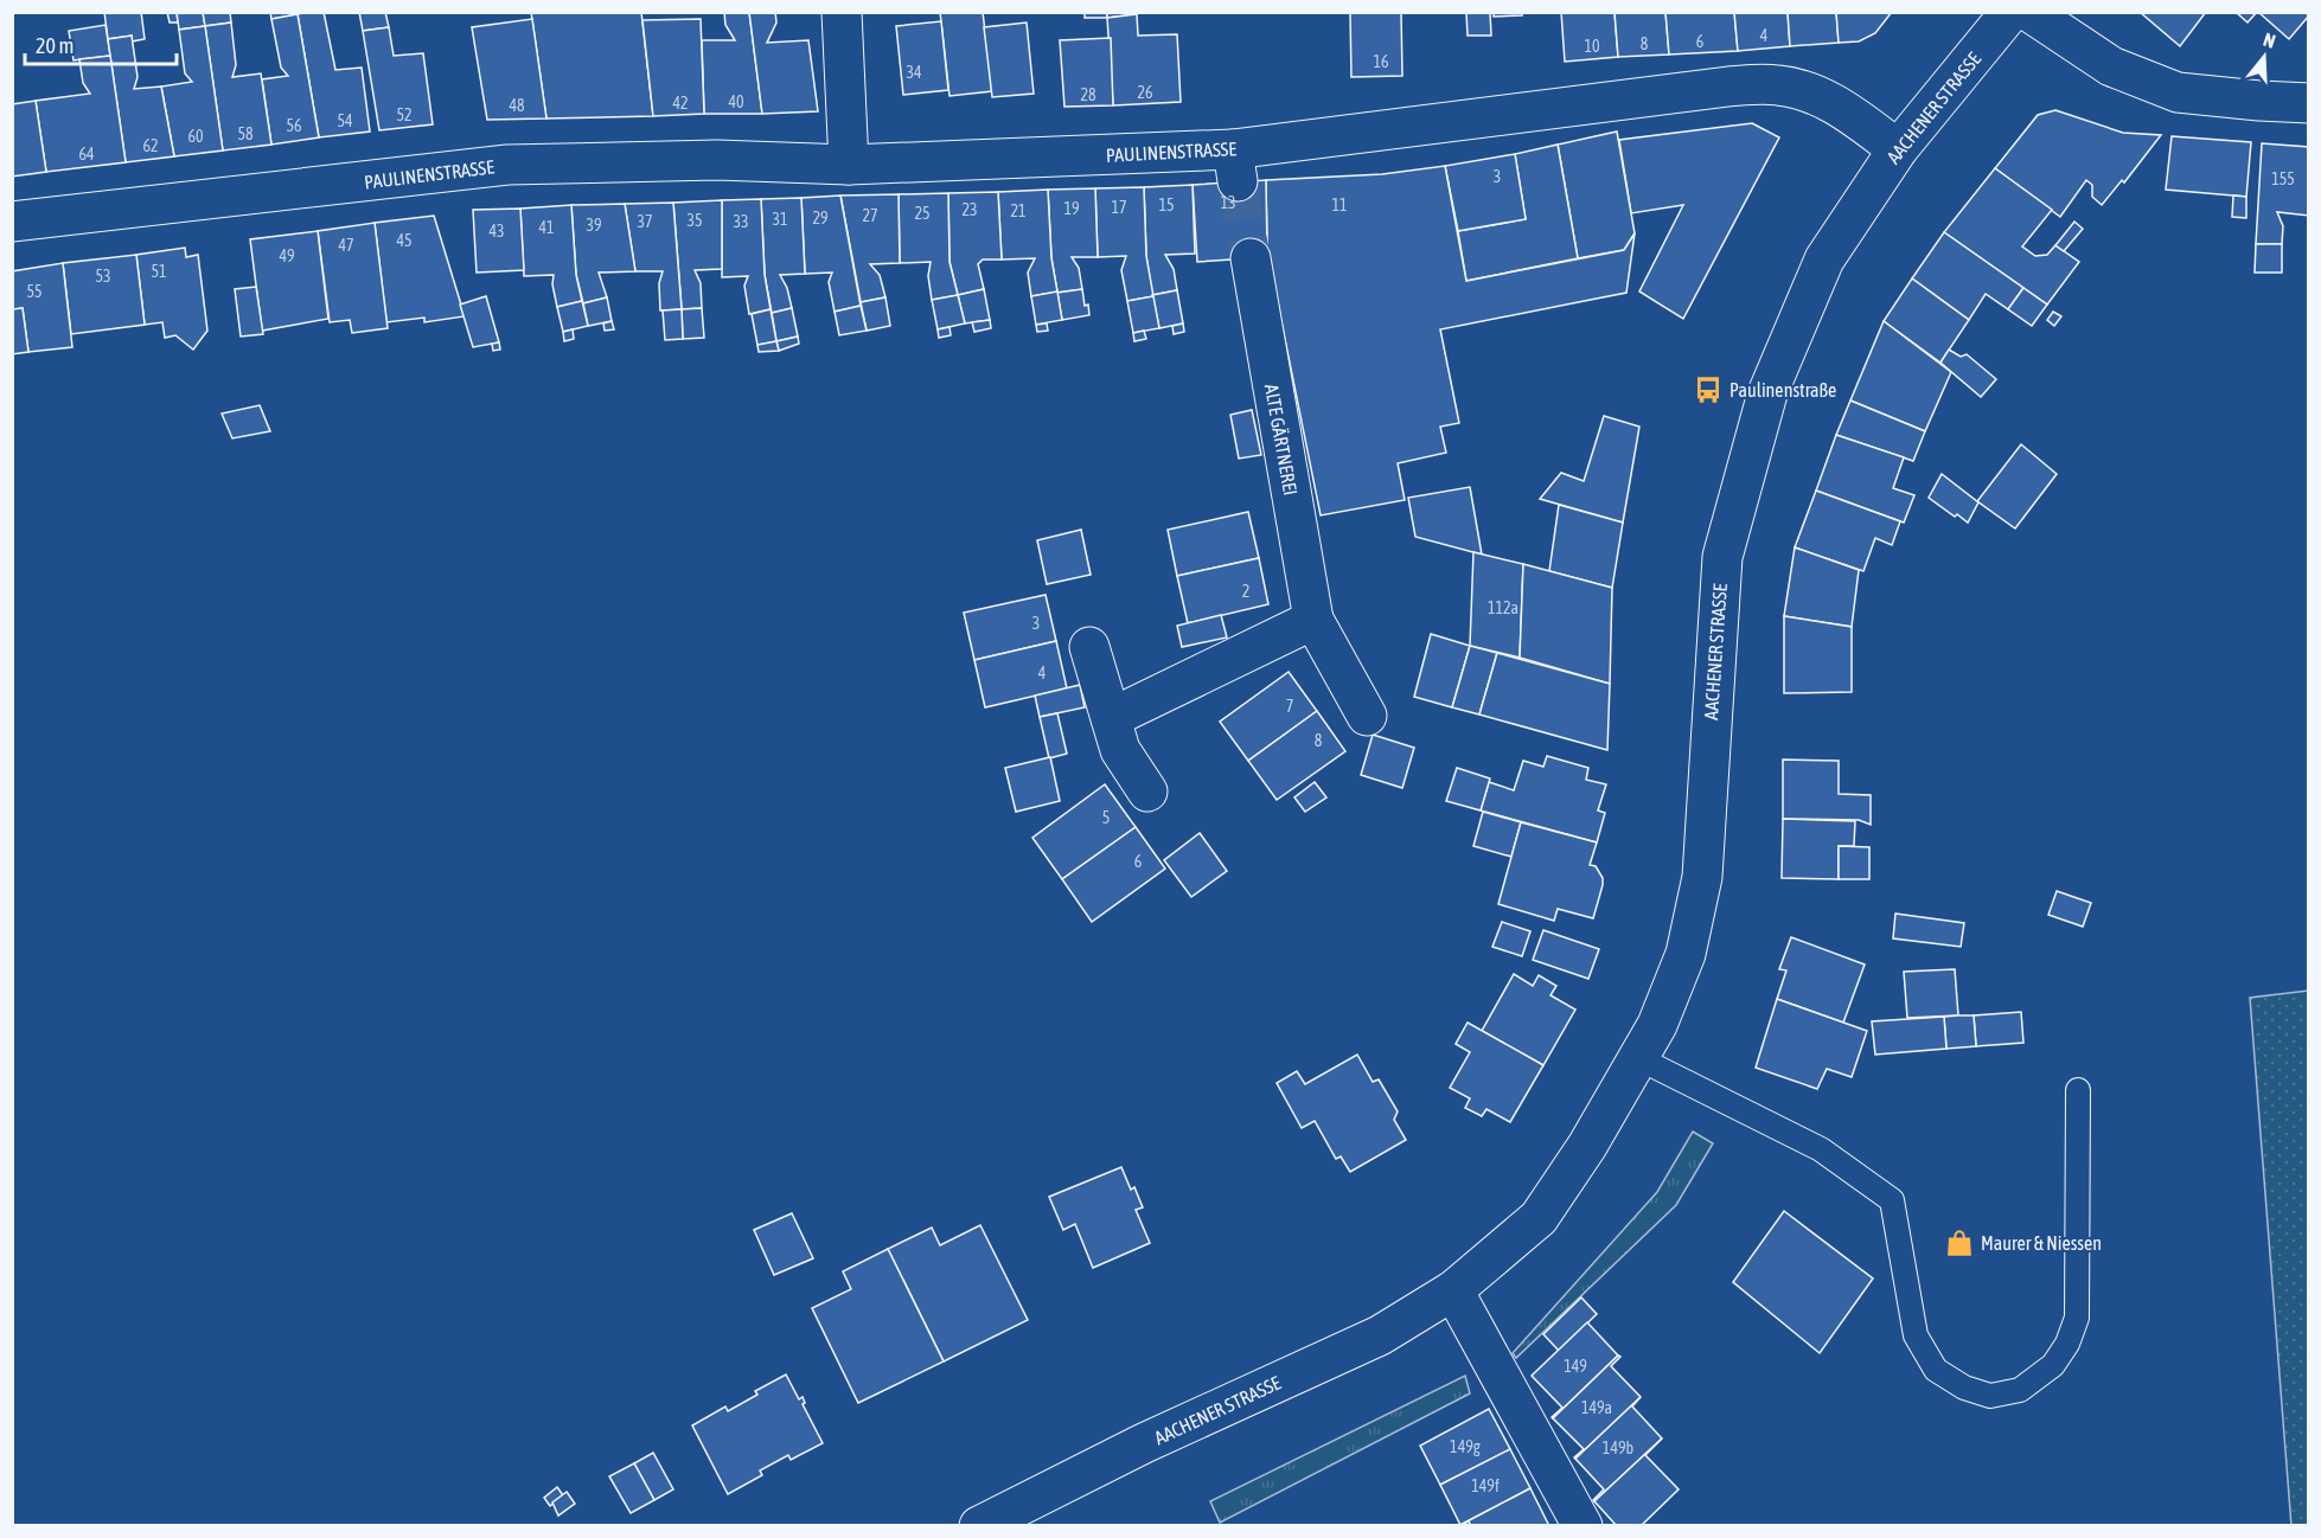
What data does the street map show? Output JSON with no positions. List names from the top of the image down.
{
  "streets": {
    "street": ["AACHENER STRASSE", "PAULINENSTRASSE", "ALTE GÄRTNEREI"]
  },
  "crossings": [
    ["AACHENER STRASSE", "PAULINENSTRASSE"]
  ],
  "places": {
    "bus stop": ["Paulinenstraße"],
    "shop": ["Maurer & Niessen"]
  },
  "house_numbers": [
    "4",
    "6",
    "8",
    "10",
    "16",
    "34",
    "26",
    "28",
    "40",
    "42",
    "48",
    "52",
    "54",
    "56",
    "58",
    "60",
    "62",
    "64",
    "3",
    "155",
    "13",
    "15",
    "11",
    "17",
    "19",
    "23",
    "21",
    "25",
    "27",
    "29",
    "31",
    "35",
    "37",
    "33",
    "39",
    "41",
    "43",
    "45",
    "47",
    "49",
    "51",
    "53",
    "55",
    "2",
    "112a",
    "3",
    "4",
    "7",
    "8",
    "5",
    "6",
    "149",
    "149a",
    "149g",
    "149b",
    "149f"
  ],
  "scale_bar": "20 m",
  "north": "top"
}
